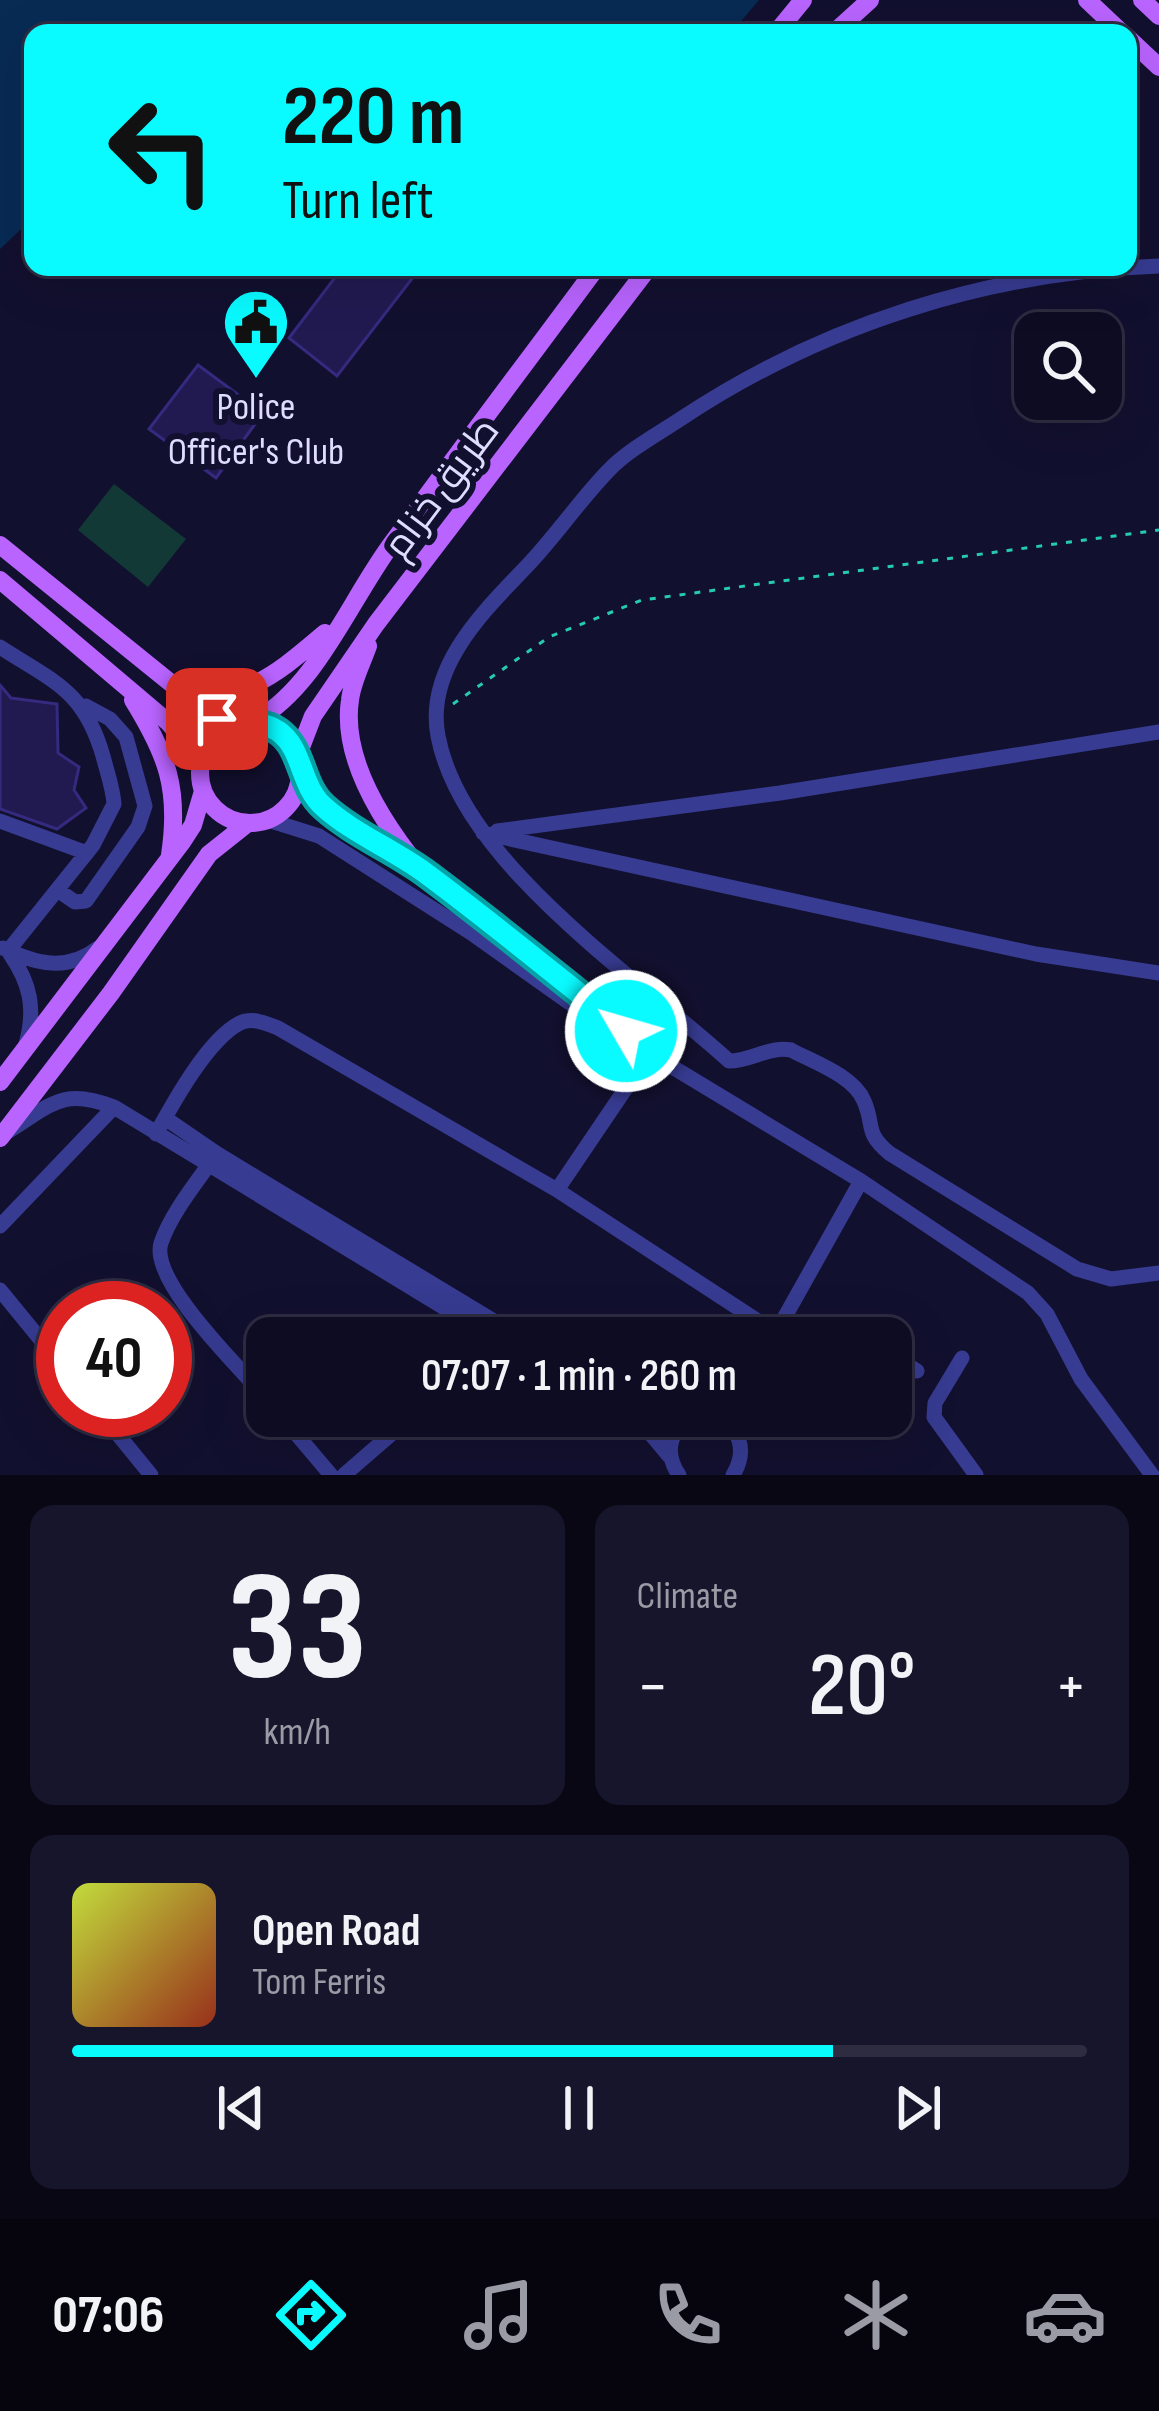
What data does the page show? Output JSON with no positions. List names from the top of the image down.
{
  "streets": {
    "main road": ["طريق خزام"]
  },
  "places": {
    "public building": ["Police Officer's Club"]
  },
  "page": {
    "turn": ["220 m", "Turn left"],
    "limit": "40",
    "trip": "07:07 · 1 min · 260 m",
    "tile": [
      ["33", "km/h"],
      "Climate"
    ],
    "heat": ["−", "20°", "+"],
    "song": ["Open Road", "Tom Ferris"],
    "tabs": "07:06"
  }
}
